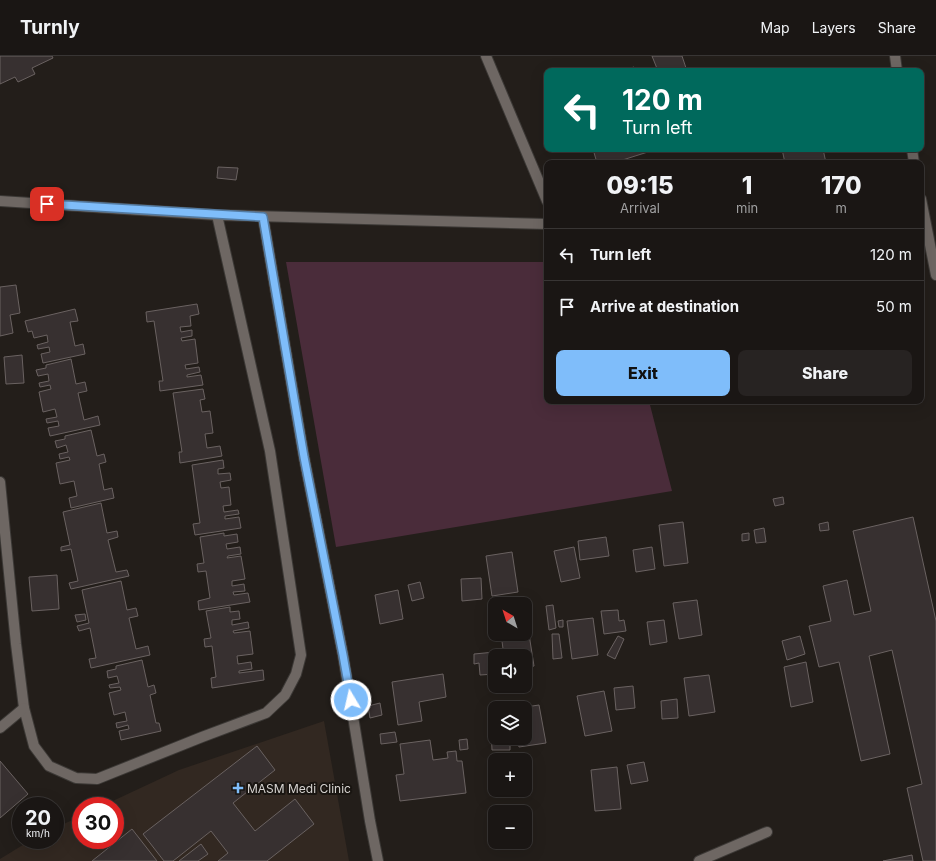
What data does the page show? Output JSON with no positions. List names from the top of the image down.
{
  "places": {
    "health": ["MASM Medi Clinic"]
  },
  "north": "top left",
  "page": {
    "header": "Turnly",
    "nav": ["Map", "Layers", "Share"],
    "turn": ["120 m", "Turn left"],
    "eta": [
      "09:15",
      "Arrival",
      "1",
      "min",
      "170",
      "m"
    ],
    "list": [
      {
        "name": "Turn left",
        "value": "120 m"
      },
      {
        "name": "Arrive at destination",
        "value": "50 m"
      }
    ],
    "buttons": ["Exit", "Share"],
    "map_buttons": ["+", "−"],
    "speed": "20 km/h",
    "limit": "30"
  }
}
